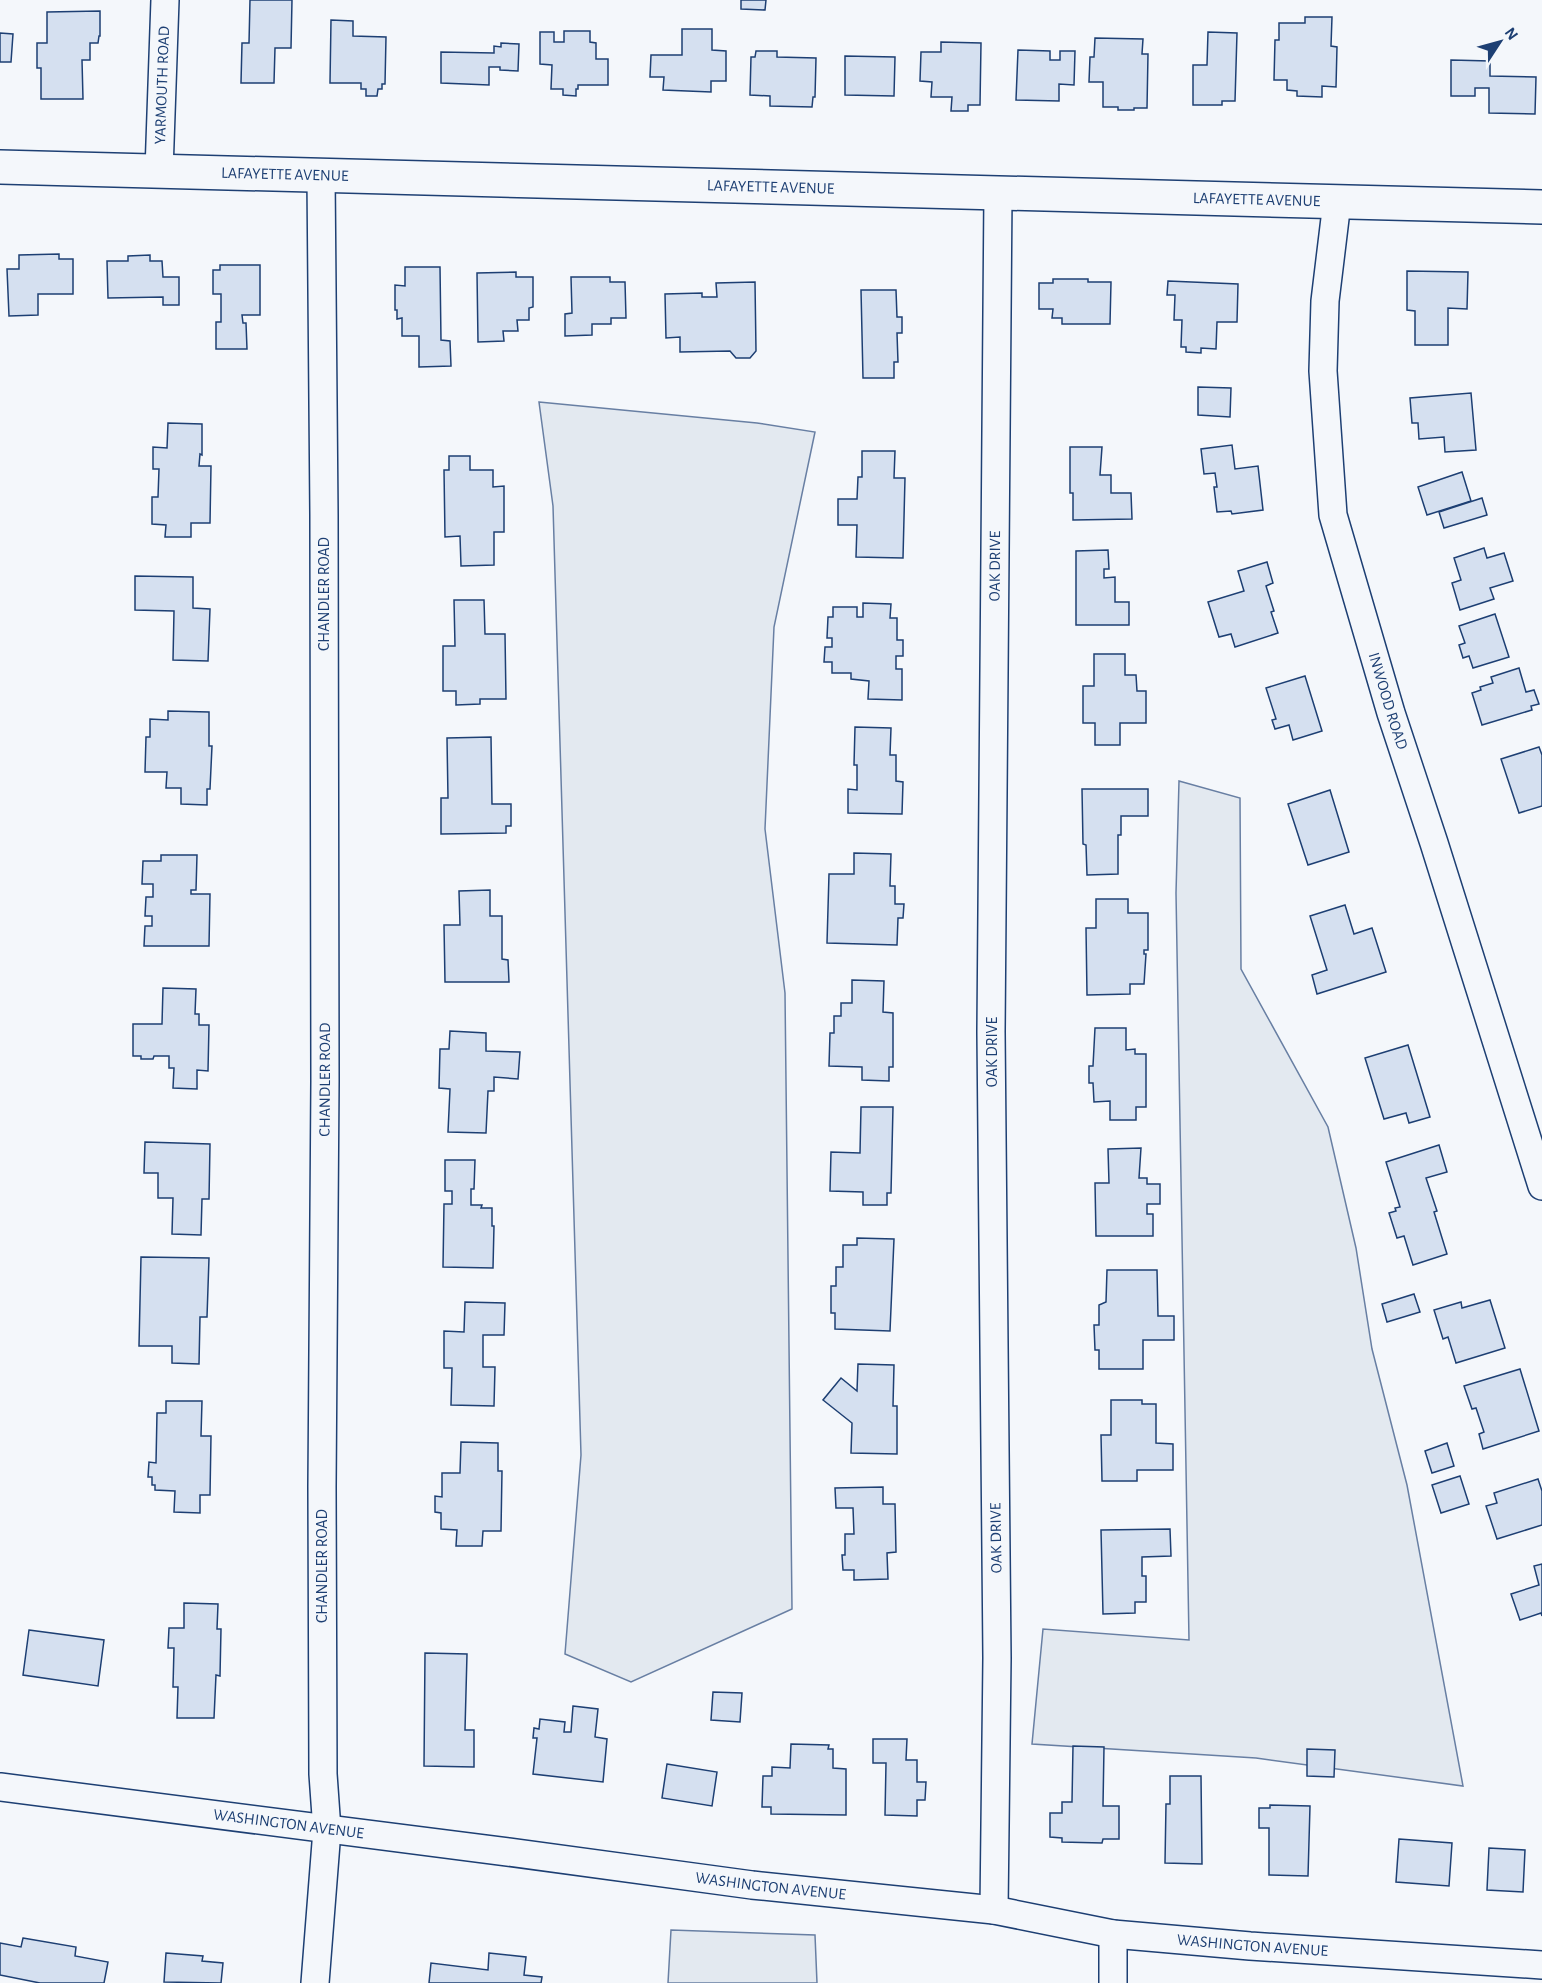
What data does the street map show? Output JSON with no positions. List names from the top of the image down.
{
  "streets": {
    "street": [
      "YARMOUTH ROAD",
      "LAFAYETTE AVENUE",
      "OAK DRIVE",
      "CHANDLER ROAD",
      "INWOOD ROAD",
      "WASHINGTON AVENUE"
    ]
  },
  "crossings": [
    ["YARMOUTH ROAD", "LAFAYETTE AVENUE"],
    ["LAFAYETTE AVENUE", "OAK DRIVE"],
    ["LAFAYETTE AVENUE", "CHANDLER ROAD"],
    ["LAFAYETTE AVENUE", "INWOOD ROAD"],
    ["OAK DRIVE", "WASHINGTON AVENUE"],
    ["CHANDLER ROAD", "WASHINGTON AVENUE"]
  ],
  "north": "top right"
}
